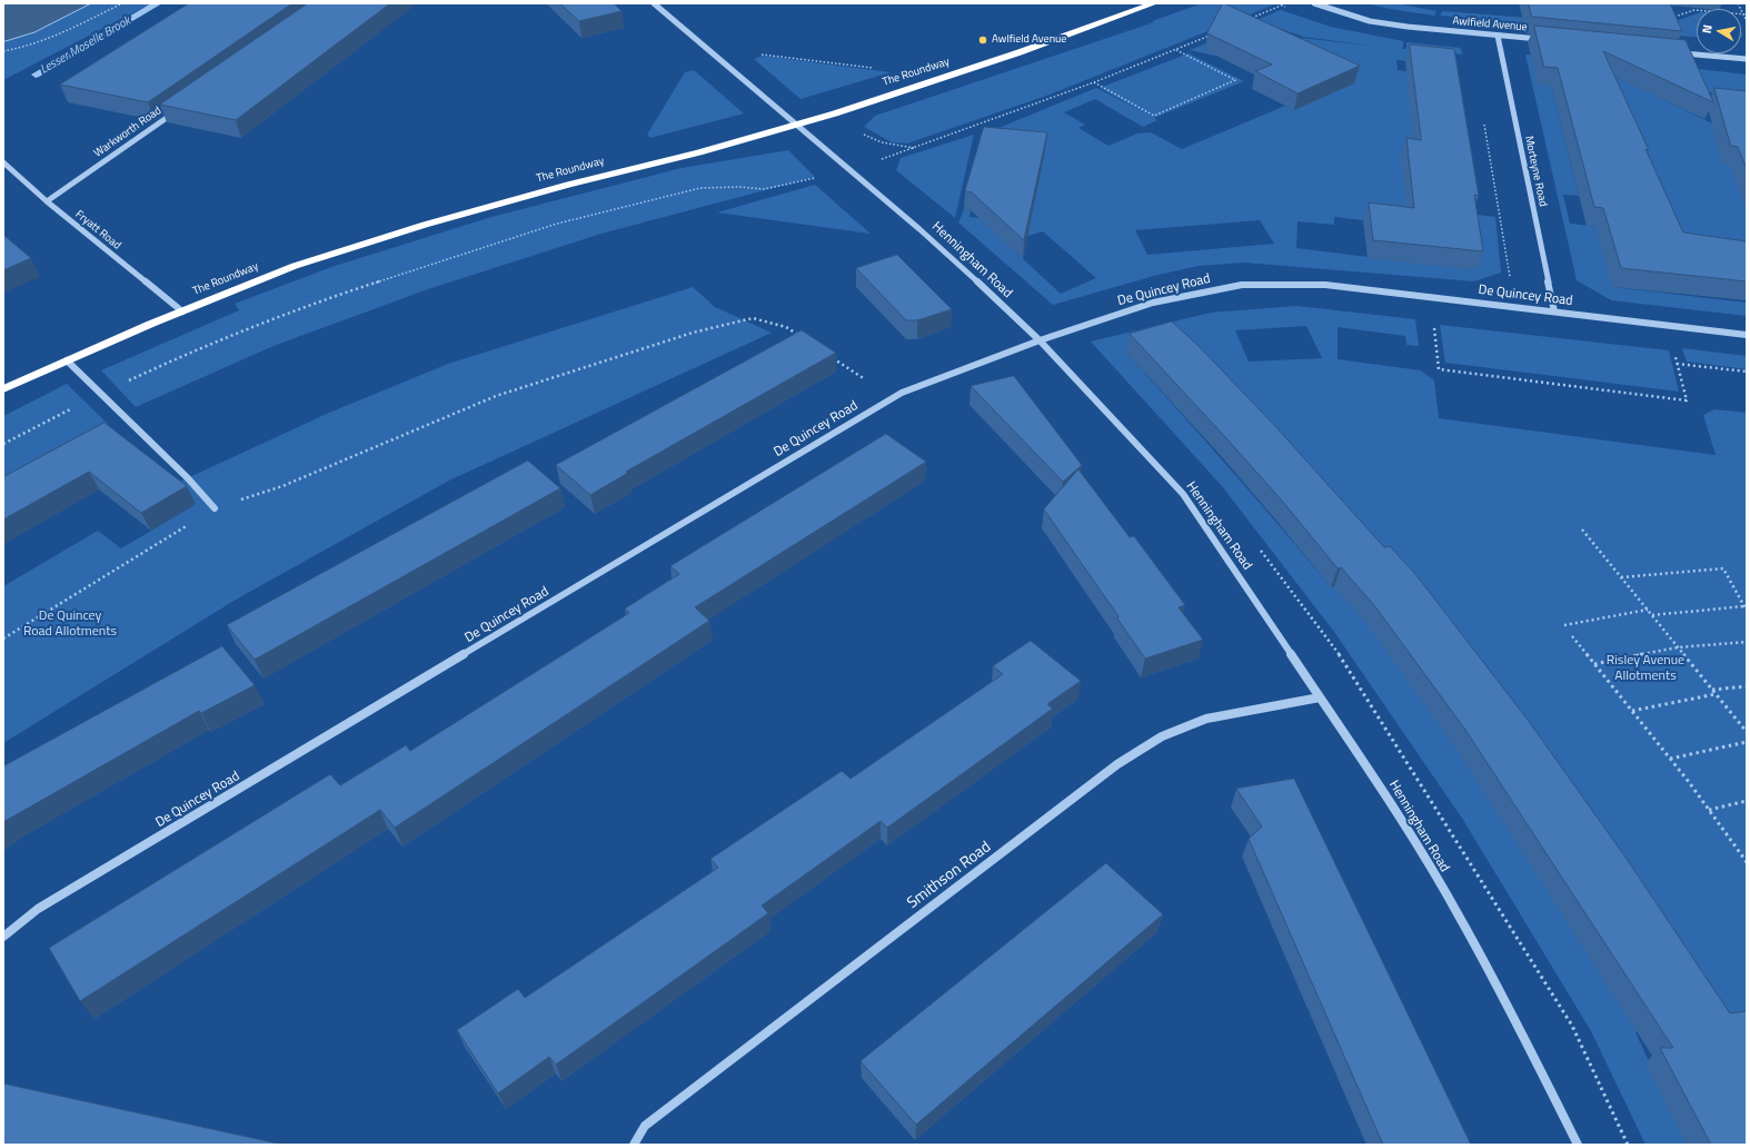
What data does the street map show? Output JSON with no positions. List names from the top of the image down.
{
  "streets": {
    "highway": ["The Roundway"],
    "street": [
      "Awlfield Avenue",
      "Warkworth Road",
      "Morteyne Road",
      "Fryatt Road",
      "Henningham Road",
      "De Quincey Road",
      "Smithson Road"
    ]
  },
  "crossings": [
    ["Awlfield Avenue", "Morteyne Road"],
    ["The Roundway", "Fryatt Road"],
    ["The Roundway", "Henningham Road"],
    ["Warkworth Road", "Fryatt Road"],
    ["Morteyne Road", "De Quincey Road"],
    ["Henningham Road", "De Quincey Road"],
    ["Henningham Road", "Smithson Road"]
  ],
  "water": ["Lesser Moselle Brook"],
  "parks": ["De Quincey Road Allotments", "Risley Avenue Allotments"],
  "places": ["Awlfield Avenue"],
  "north": "left"
}
